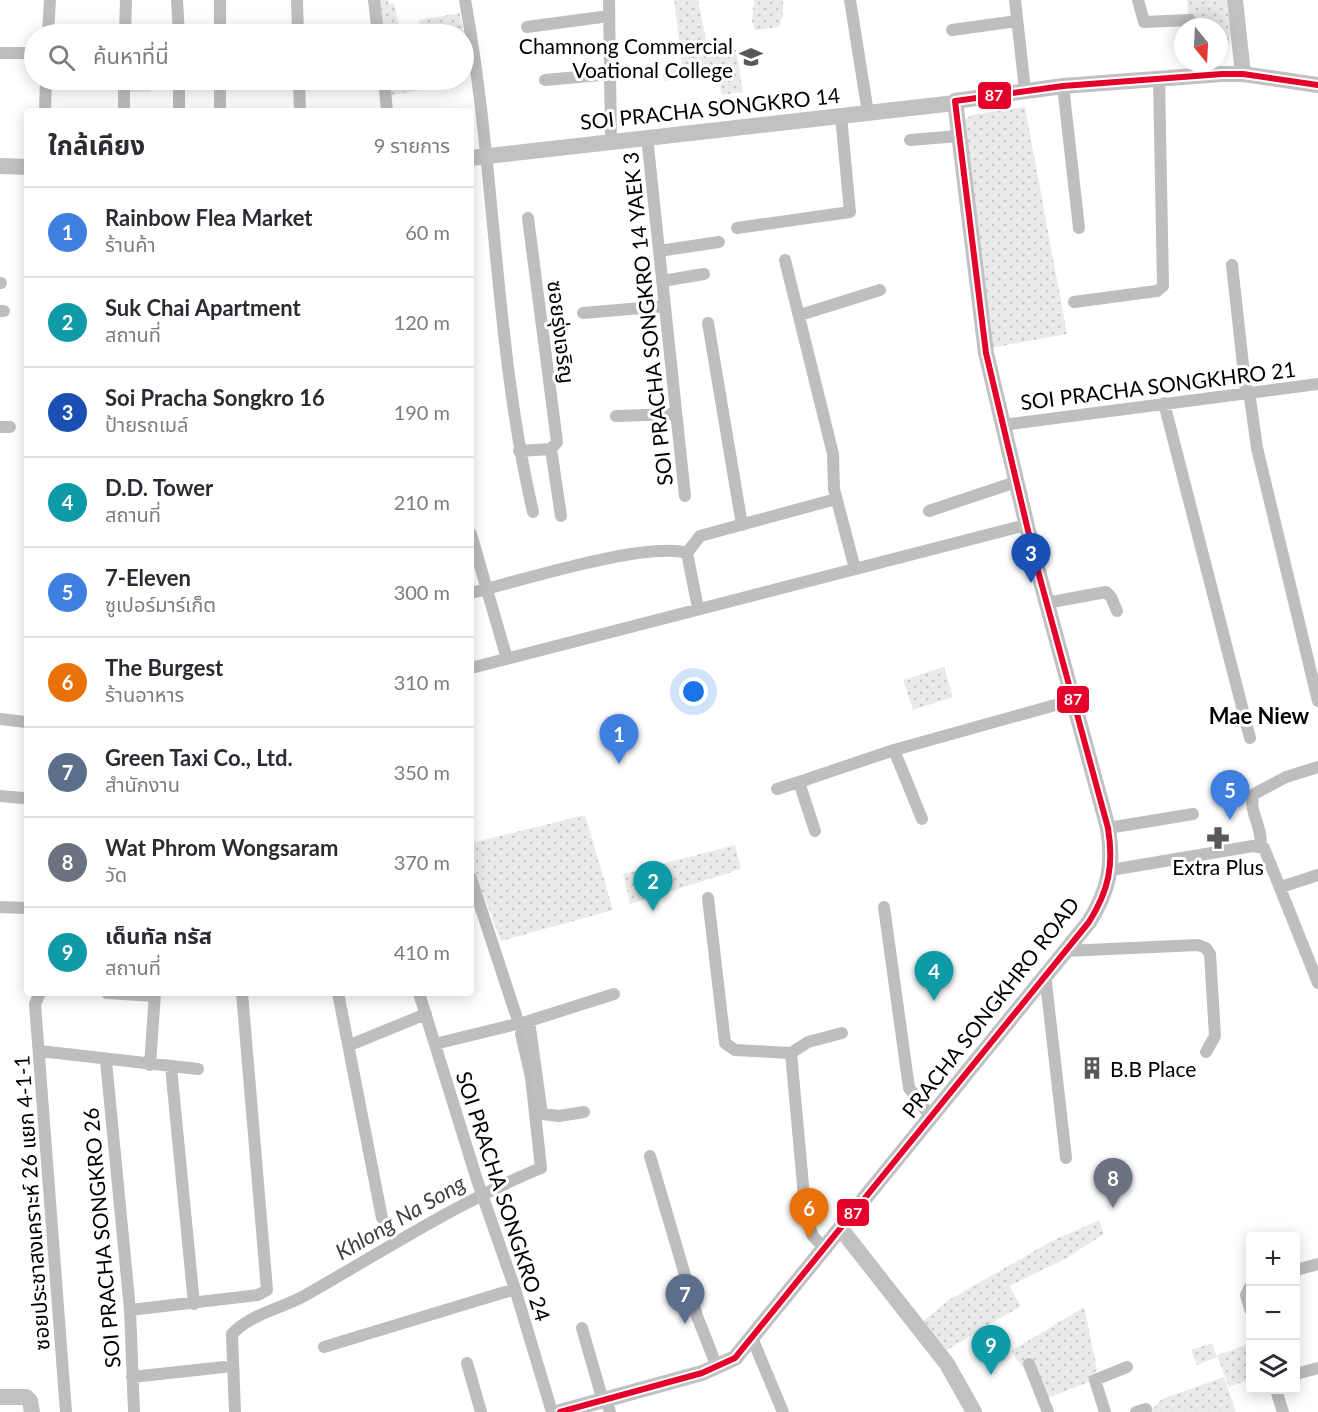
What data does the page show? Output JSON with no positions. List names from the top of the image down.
{
  "streets": {
    "main road": ["SOI PRACHA SONGKRO 14", "PRACHA SONGKHRO ROAD"],
    "street": [
      "SOI PRACHA SONGKRO 14 YAEK 3",
      "ซอยรุ่งเจริญ",
      "SOI PRACHA SONGKHRO 21",
      "SOI PRACHA SONGKRO 24",
      "ซอยประชาสงเคราะห์ 26 แยก 4-1-1",
      "SOI PRACHA SONGKRO 26"
    ]
  },
  "crossings": [
    ["SOI PRACHA SONGKRO 14", "SOI PRACHA SONGKRO 14 YAEK 3"],
    ["SOI PRACHA SONGKRO 14", "PRACHA SONGKHRO ROAD"],
    ["SOI PRACHA SONGKHRO 21", "PRACHA SONGKHRO ROAD"]
  ],
  "districts": ["Mae Niew"],
  "water": ["Khlong Na Song"],
  "places": {
    "school or university": ["Chamnong Commercial Voational College"],
    "pharmacy": ["Extra Plus"],
    "building": ["B.B Place"]
  },
  "lines": ["transit line 87"],
  "north": "bottom",
  "page": {
    "search": "ค้นหาที่นี่",
    "heading": ["ใกล้เคียง", "9 รายการ"],
    "list": [
      {
        "mark": "1",
        "name": "Rainbow Flea Market",
        "note": "ร้านค้า",
        "value": "60 m"
      },
      {
        "mark": "2",
        "name": "Suk Chai Apartment",
        "note": "สถานที่",
        "value": "120 m"
      },
      {
        "mark": "3",
        "name": "Soi Pracha Songkro 16",
        "note": "ป้ายรถเมล์",
        "value": "190 m"
      },
      {
        "mark": "4",
        "name": "D.D. Tower",
        "note": "สถานที่",
        "value": "210 m"
      },
      {
        "mark": "5",
        "name": "7-Eleven",
        "note": "ซูเปอร์มาร์เก็ต",
        "value": "300 m"
      },
      {
        "mark": "6",
        "name": "The Burgest",
        "note": "ร้านอาหาร",
        "value": "310 m"
      },
      {
        "mark": "7",
        "name": "Green Taxi Co., Ltd.",
        "note": "สำนักงาน",
        "value": "350 m"
      },
      {
        "mark": "8",
        "name": "Wat Phrom Wongsaram",
        "note": "วัด",
        "value": "370 m"
      },
      {
        "mark": "9",
        "name": "เด็นทัล ทรัส",
        "note": "สถานที่",
        "value": "410 m"
      }
    ],
    "pins": [
      "3",
      "1",
      "5",
      "2",
      "4",
      "8",
      "6",
      "7",
      "9"
    ],
    "map_buttons": ["+", "−"]
  }
}
